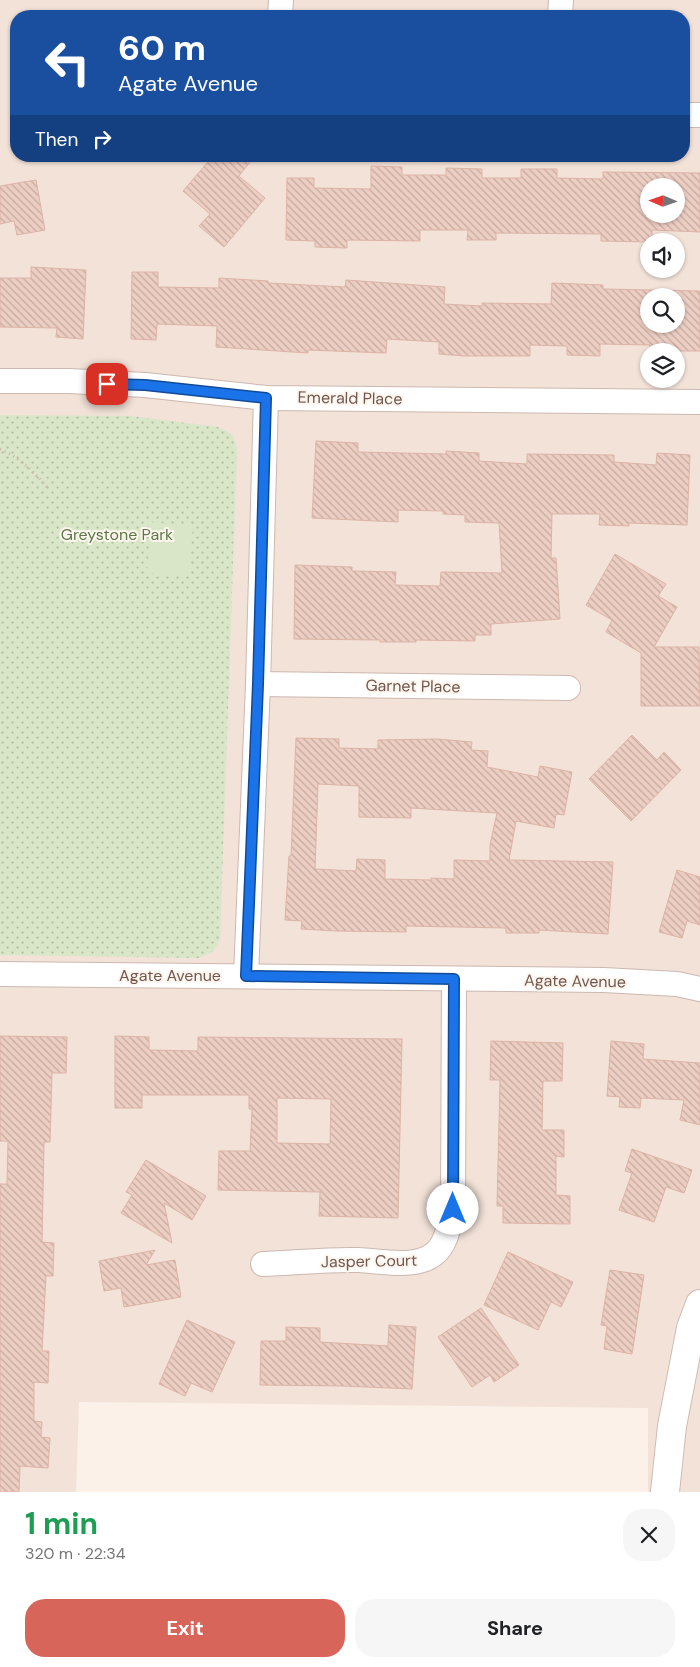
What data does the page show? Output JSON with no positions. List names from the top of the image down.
{
  "streets": {
    "street": [
      "Emerald Place",
      "Garnet Place",
      "Agate Avenue",
      "Jasper Court"
    ]
  },
  "crossings": [
    ["Agate Avenue", "Jasper Court"]
  ],
  "parks": ["Greystone Park"],
  "north": "left",
  "page": {
    "turn": ["60 m", "Agate Avenue"],
    "then": "Then",
    "heading": ["1 min", "320 m · 22:34"],
    "buttons": ["Exit", "Share"]
  }
}
